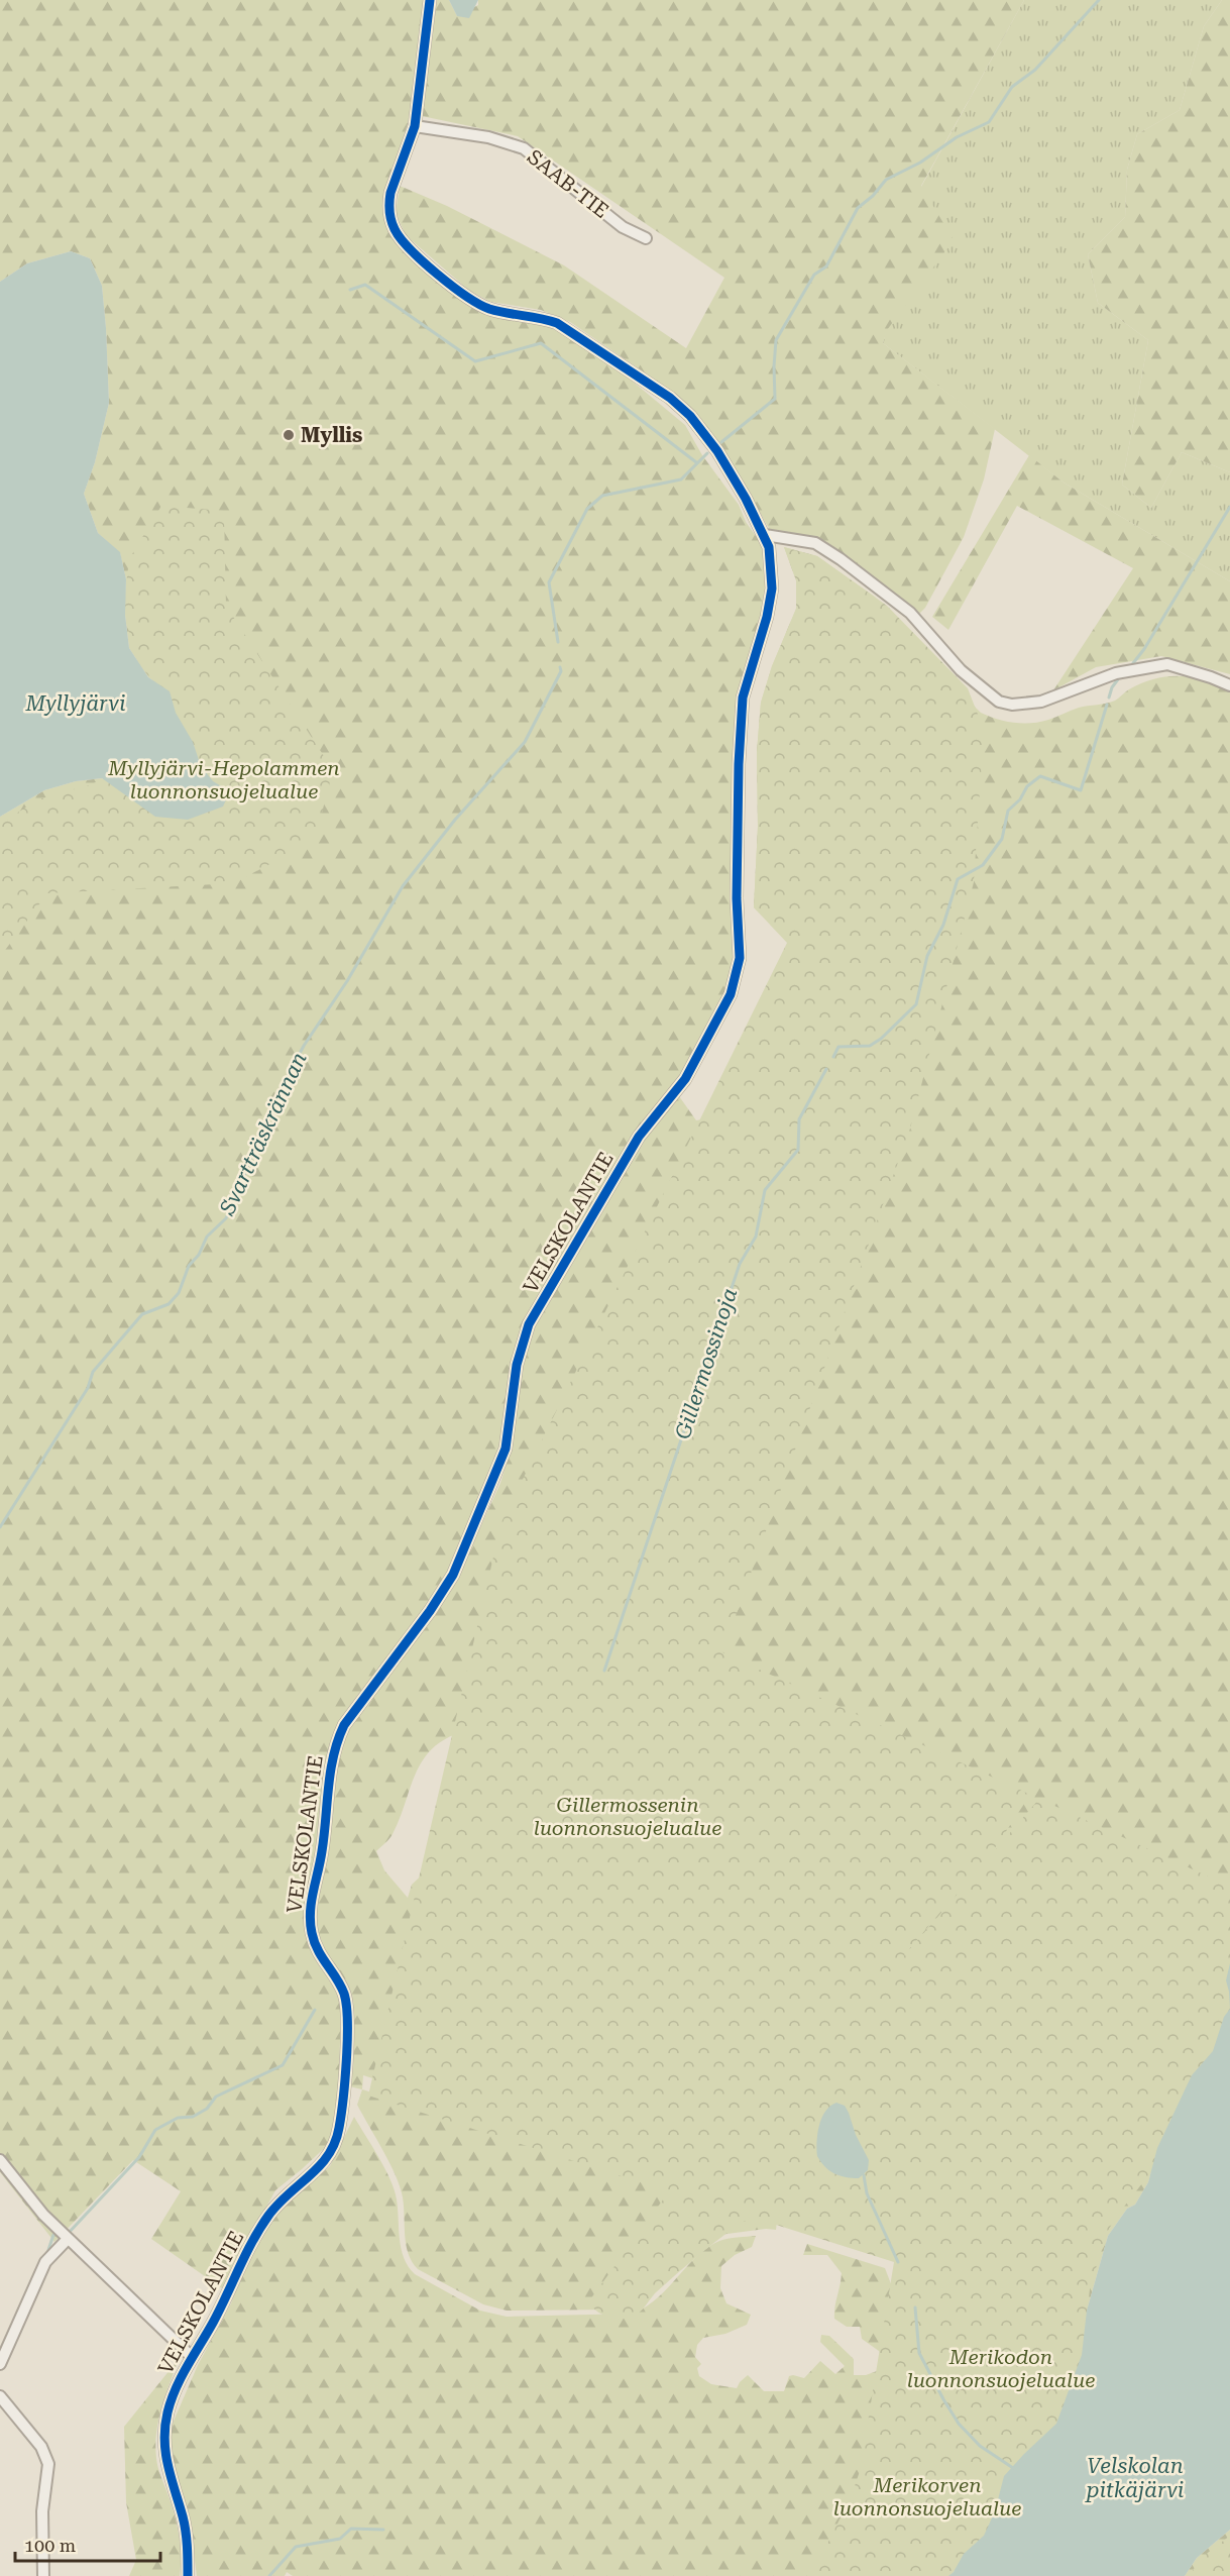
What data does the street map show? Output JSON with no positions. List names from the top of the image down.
{
  "streets": {
    "street": ["SAAB-TIE", "VELSKOLANTIE"]
  },
  "crossings": [
    ["SAAB-TIE", "VELSKOLANTIE"]
  ],
  "water": [
    "Myllyjärvi",
    "Svartträskrännan",
    "Gillermossinoja",
    "Velskolan pitkäjärvi"
  ],
  "parks": [
    "Myllyjärvi-Hepolammen luonnonsuojelualue",
    "Gillermossenin luonnonsuojelualue",
    "Merikodon luonnonsuojelualue",
    "Merikorven luonnonsuojelualue"
  ],
  "places": ["Myllis"],
  "scale_bar": "100 m"
}
